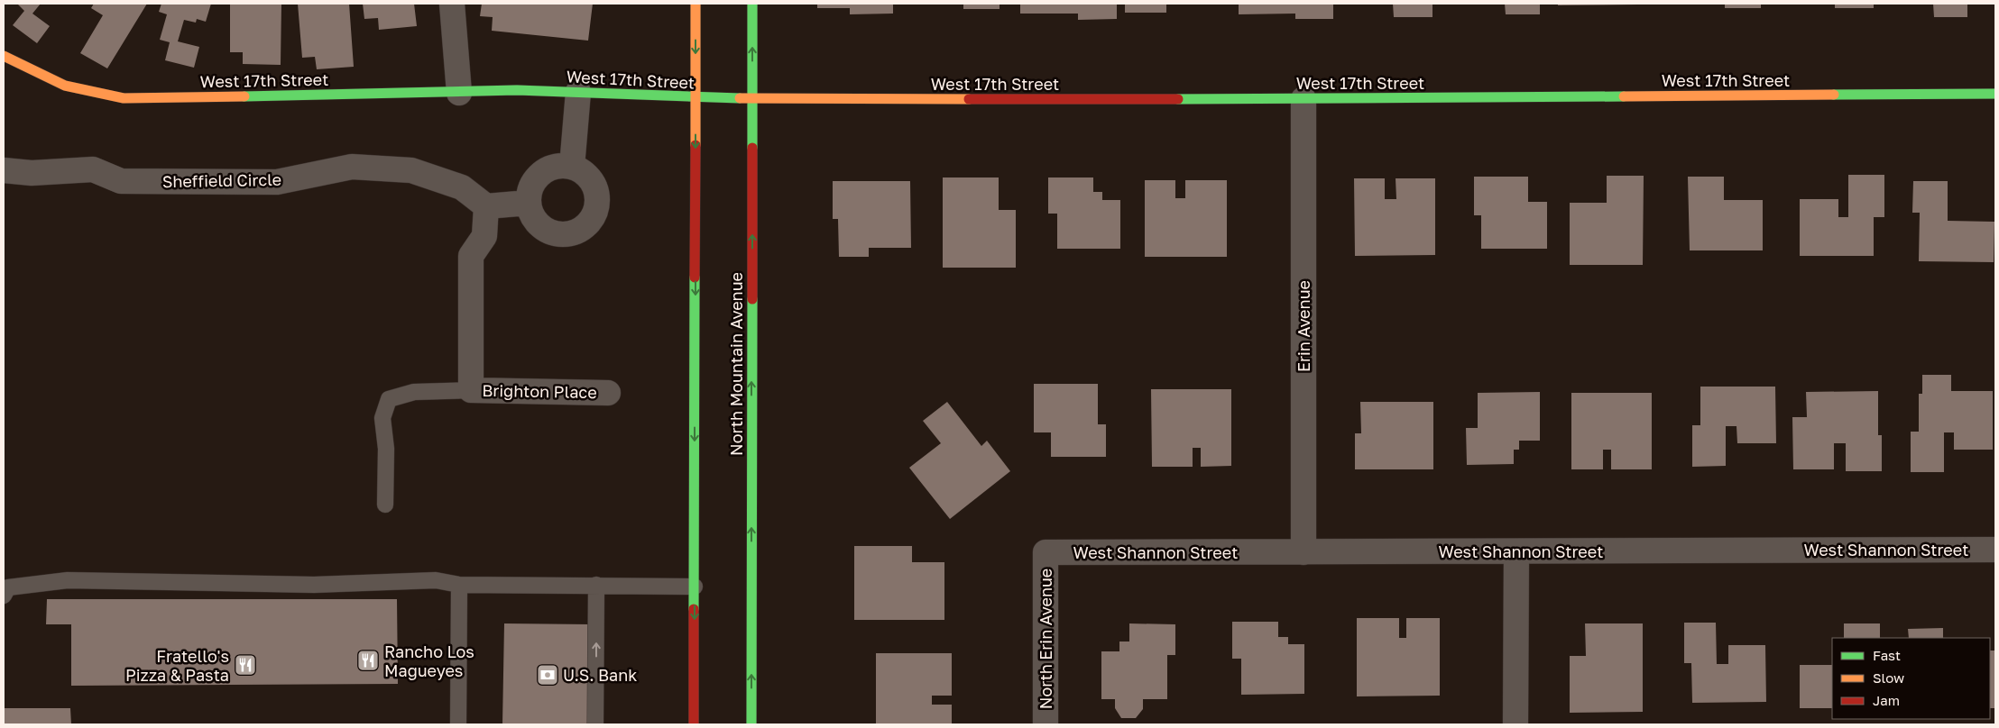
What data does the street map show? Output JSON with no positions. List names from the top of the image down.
{
  "streets": {
    "street": [
      "West 17th Street",
      "Sheffield Circle",
      "Erin Avenue",
      "North Mountain Avenue",
      "Brighton Place",
      "West Shannon Street",
      "North Erin Avenue"
    ]
  },
  "crossings": [
    ["West 17th Street", "Erin Avenue"],
    ["West 17th Street", "North Mountain Avenue"],
    ["Erin Avenue", "West Shannon Street"],
    ["West Shannon Street", "North Erin Avenue"]
  ],
  "places": {
    "restaurant": ["Rancho Los Magueyes", "Fratello's Pizza & Pasta"],
    "bank": ["U.S. Bank"]
  },
  "legend": ["Fast", "Slow", "Jam"]
}
